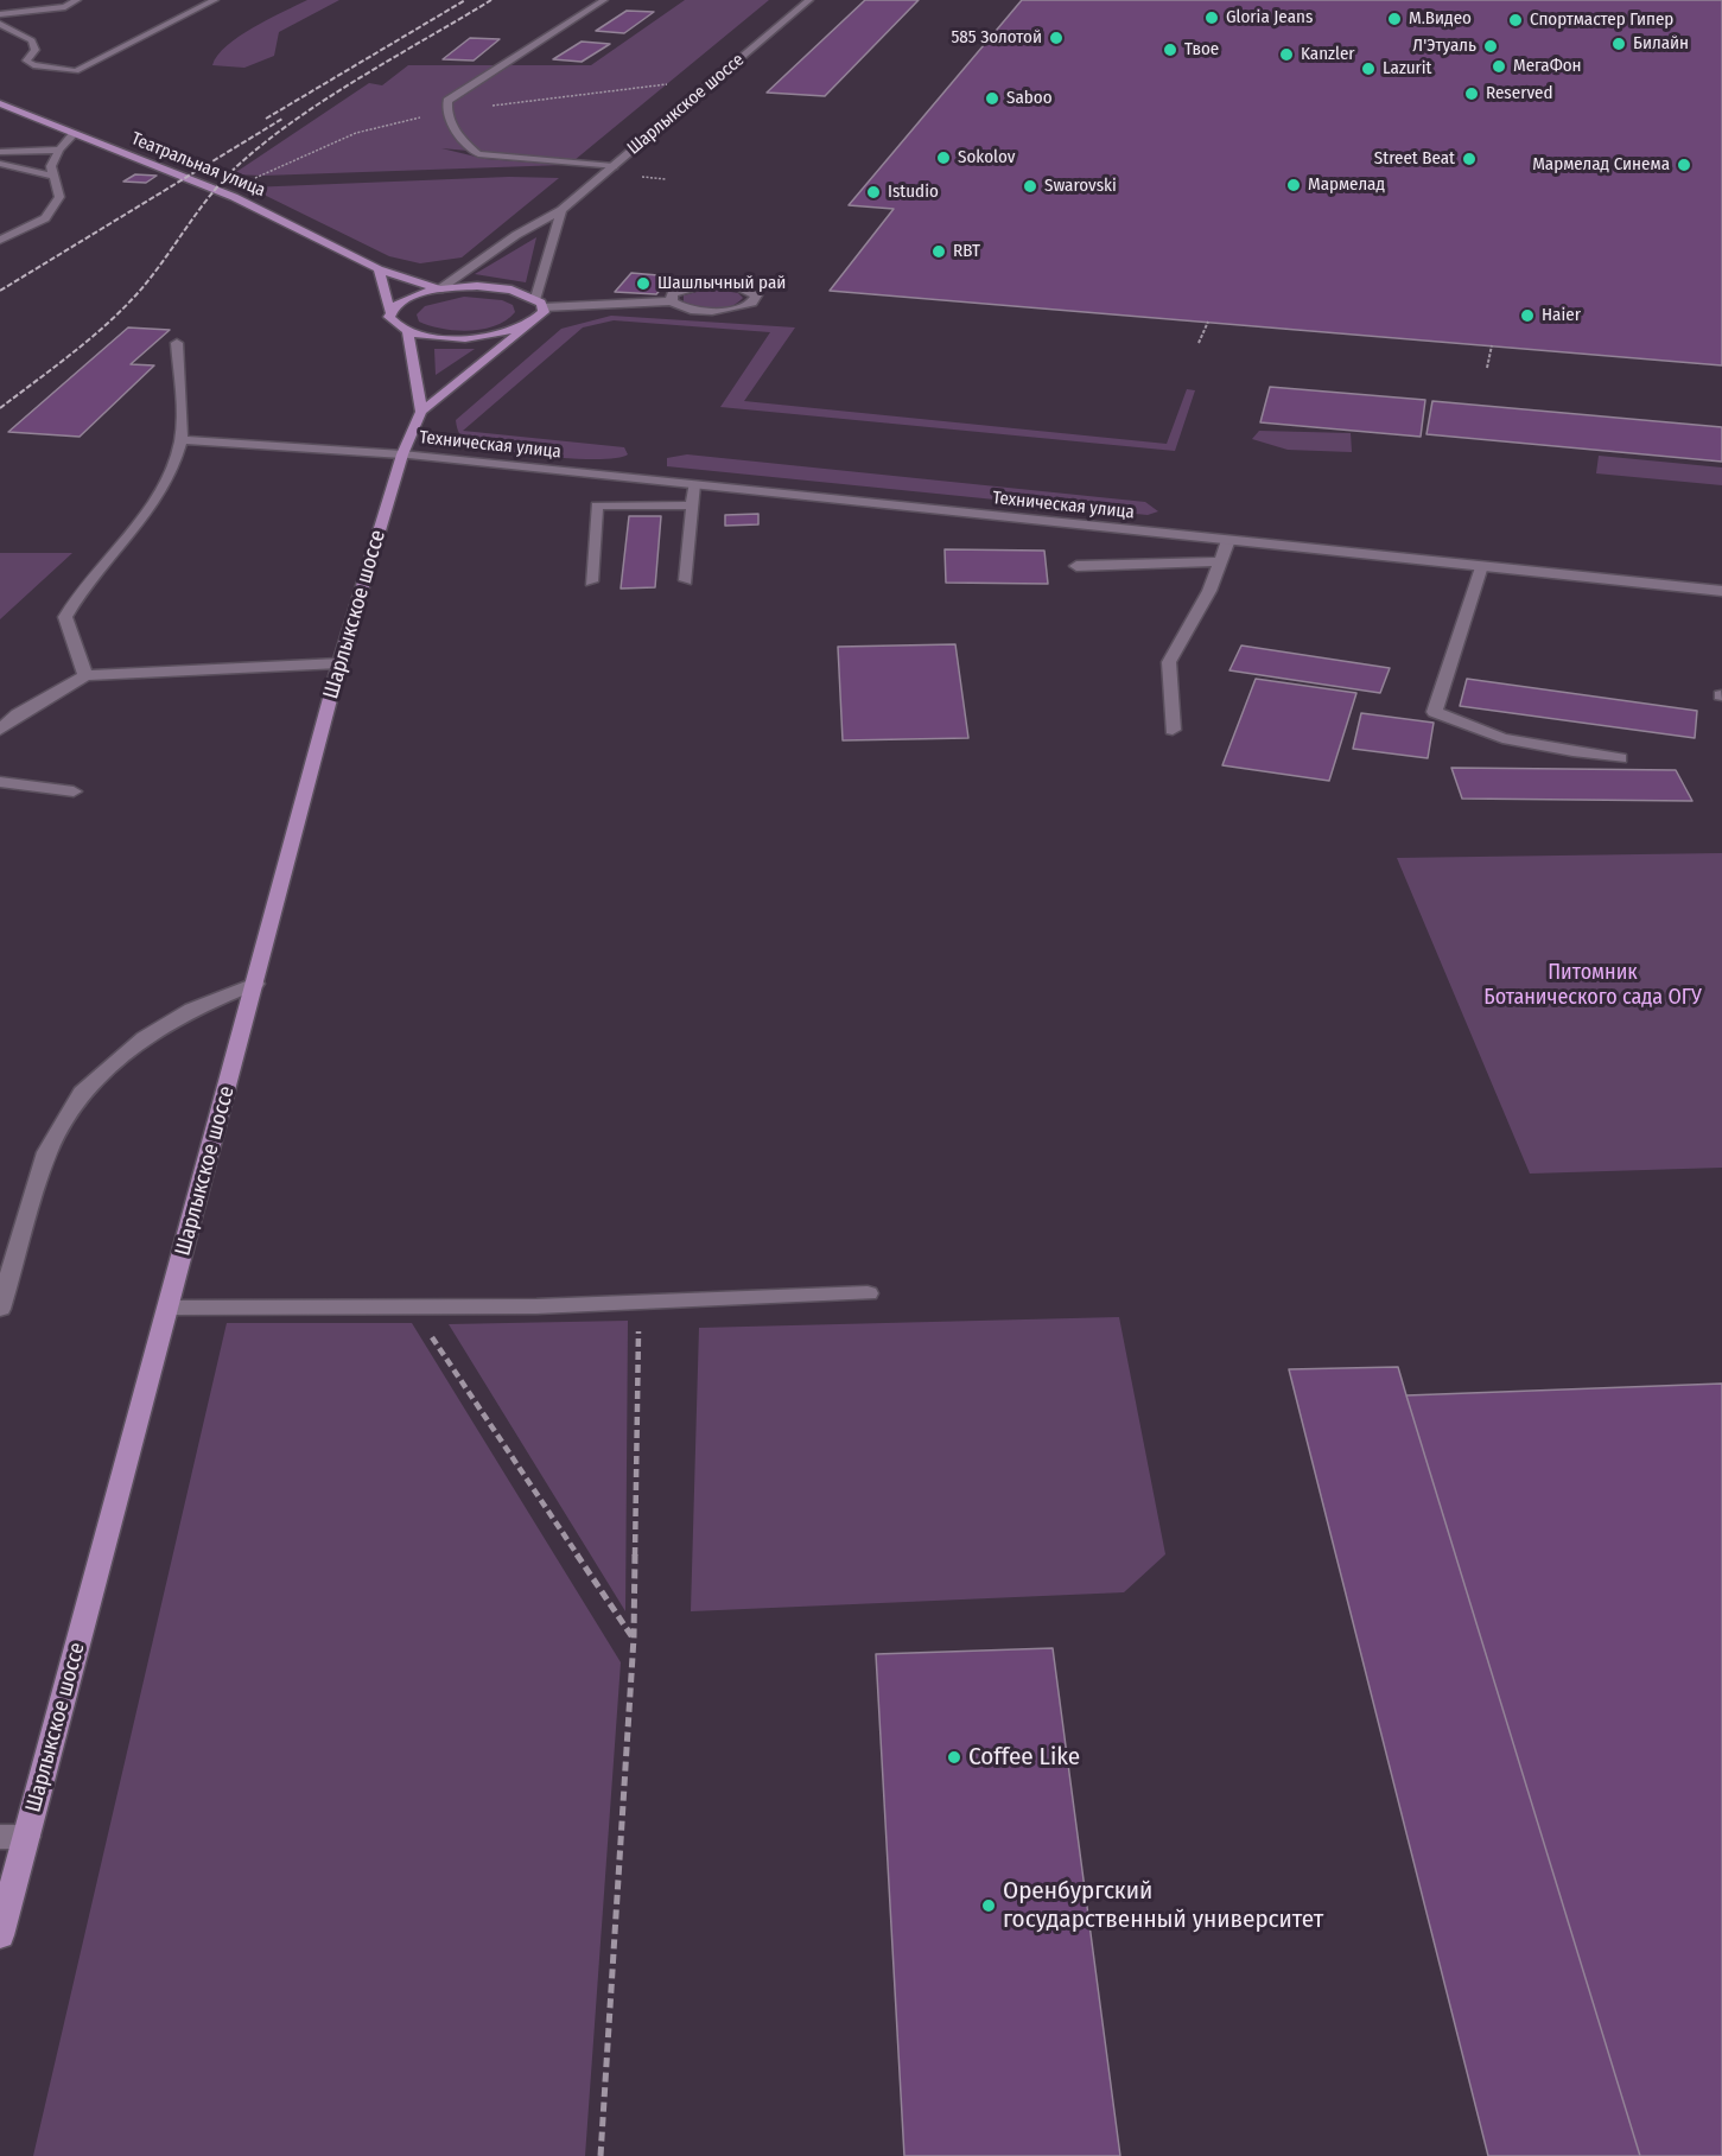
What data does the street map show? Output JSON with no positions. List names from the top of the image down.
{
  "streets": {
    "main road": ["Шарлыкское шоссе", "Театральная улица"],
    "street": ["Техническая улица"]
  },
  "crossings": [
    ["Шарлыкское шоссе", "Театральная улица"],
    ["Шарлыкское шоссе", "Техническая улица"]
  ],
  "parks": ["Питомник Ботанического сада ОГУ"],
  "places": [
    "Gloria Jeans",
    "М.Видео",
    "Спортмастер Гипер",
    "585 Золотой",
    "Билайн",
    "Л'Этуаль",
    "Твое",
    "Kanzler",
    "МегаФон",
    "Lazurit",
    "Reserved",
    "Saboo",
    "Sokolov",
    "Street Beat",
    "Мармелад Синема",
    "Мармелад",
    "Swarovski",
    "Istudio",
    "RBT",
    "Шашлычный рай",
    "Haier",
    "Coffee Like",
    "Оренбургский государственный университет"
  ]
}
